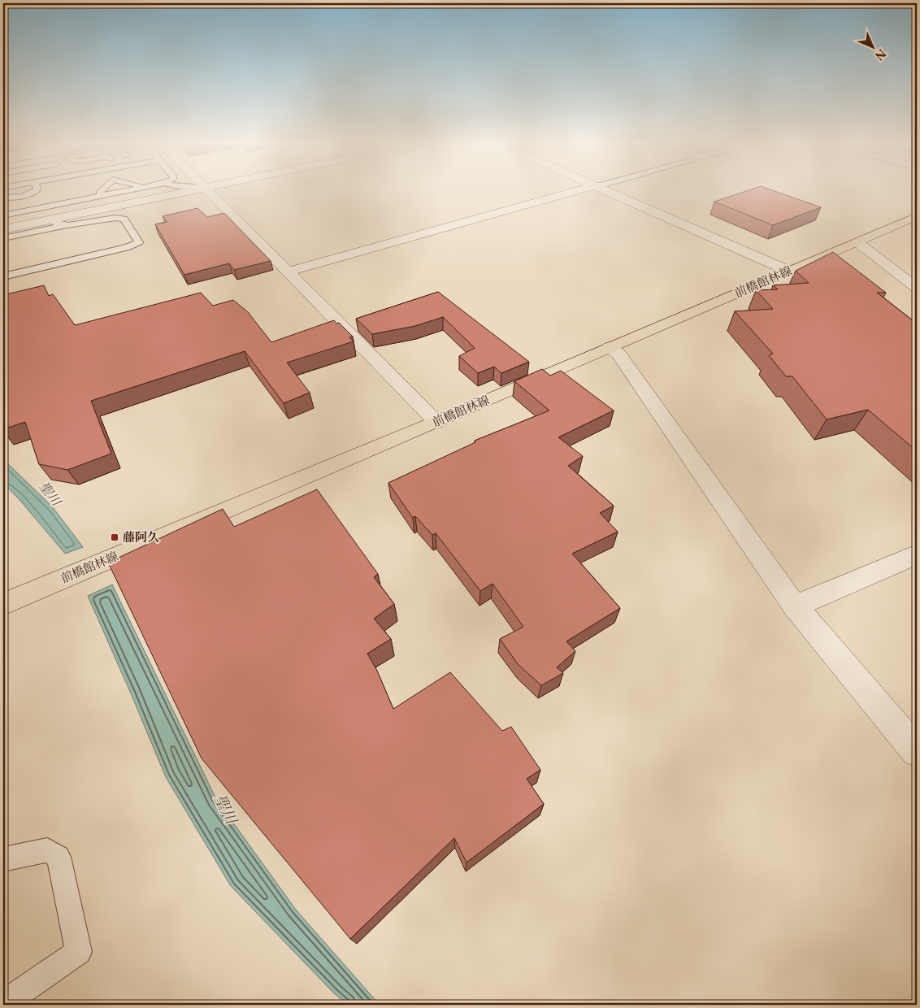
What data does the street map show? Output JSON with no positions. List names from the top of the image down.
{
  "streets": {
    "main road": ["前橋館林線"]
  },
  "water": ["聖川"],
  "places": {
    "transit": ["藤阿久"]
  },
  "north": "bottom right"
}
